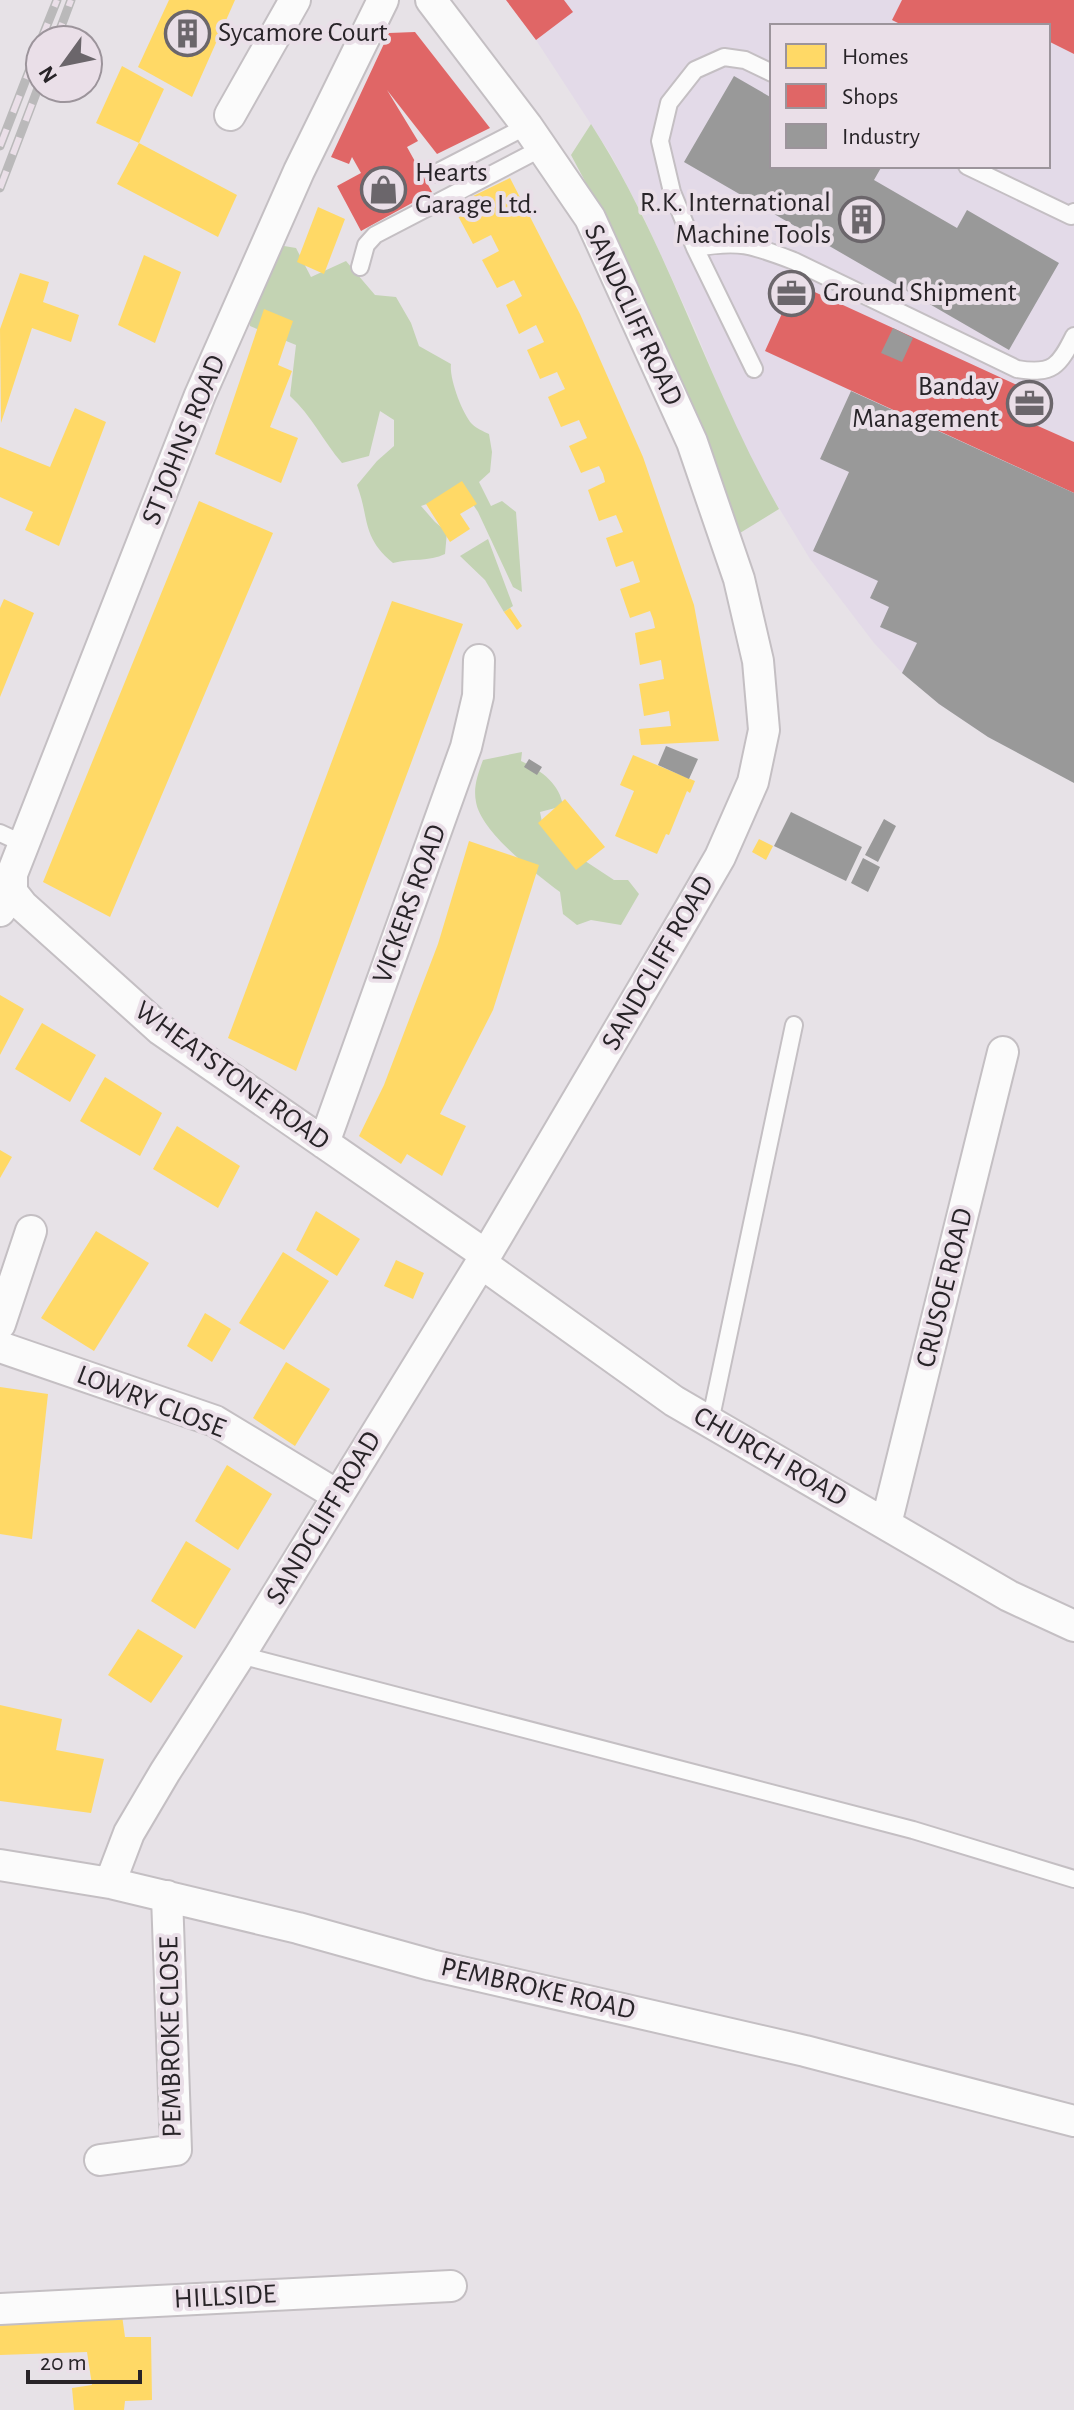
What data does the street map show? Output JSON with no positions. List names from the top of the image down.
{
  "streets": {
    "street": [
      "SANDCLIFF ROAD",
      "ST JOHNS ROAD",
      "VICKERS ROAD",
      "WHEATSTONE ROAD",
      "CRUSOE ROAD",
      "LOWRY CLOSE",
      "CHURCH ROAD",
      "PEMBROKE ROAD",
      "PEMBROKE CLOSE",
      "HILLSIDE"
    ]
  },
  "crossings": [
    ["SANDCLIFF ROAD", "WHEATSTONE ROAD"],
    ["SANDCLIFF ROAD", "LOWRY CLOSE"],
    ["SANDCLIFF ROAD", "CHURCH ROAD"],
    ["SANDCLIFF ROAD", "PEMBROKE ROAD"],
    ["ST JOHNS ROAD", "WHEATSTONE ROAD"],
    ["VICKERS ROAD", "WHEATSTONE ROAD"],
    ["WHEATSTONE ROAD", "CHURCH ROAD"],
    ["CRUSOE ROAD", "CHURCH ROAD"],
    ["PEMBROKE ROAD", "PEMBROKE CLOSE"]
  ],
  "places": {
    "building": ["Sycamore Court", "R.K. International Machine Tools"],
    "shop": ["Hearts Garage Ltd."],
    "office": ["Ground Shipment", "Banday Management"]
  },
  "legend": ["Homes", "Shops", "Industry"],
  "scale_bar": "20 m",
  "north": "bottom left"
}
